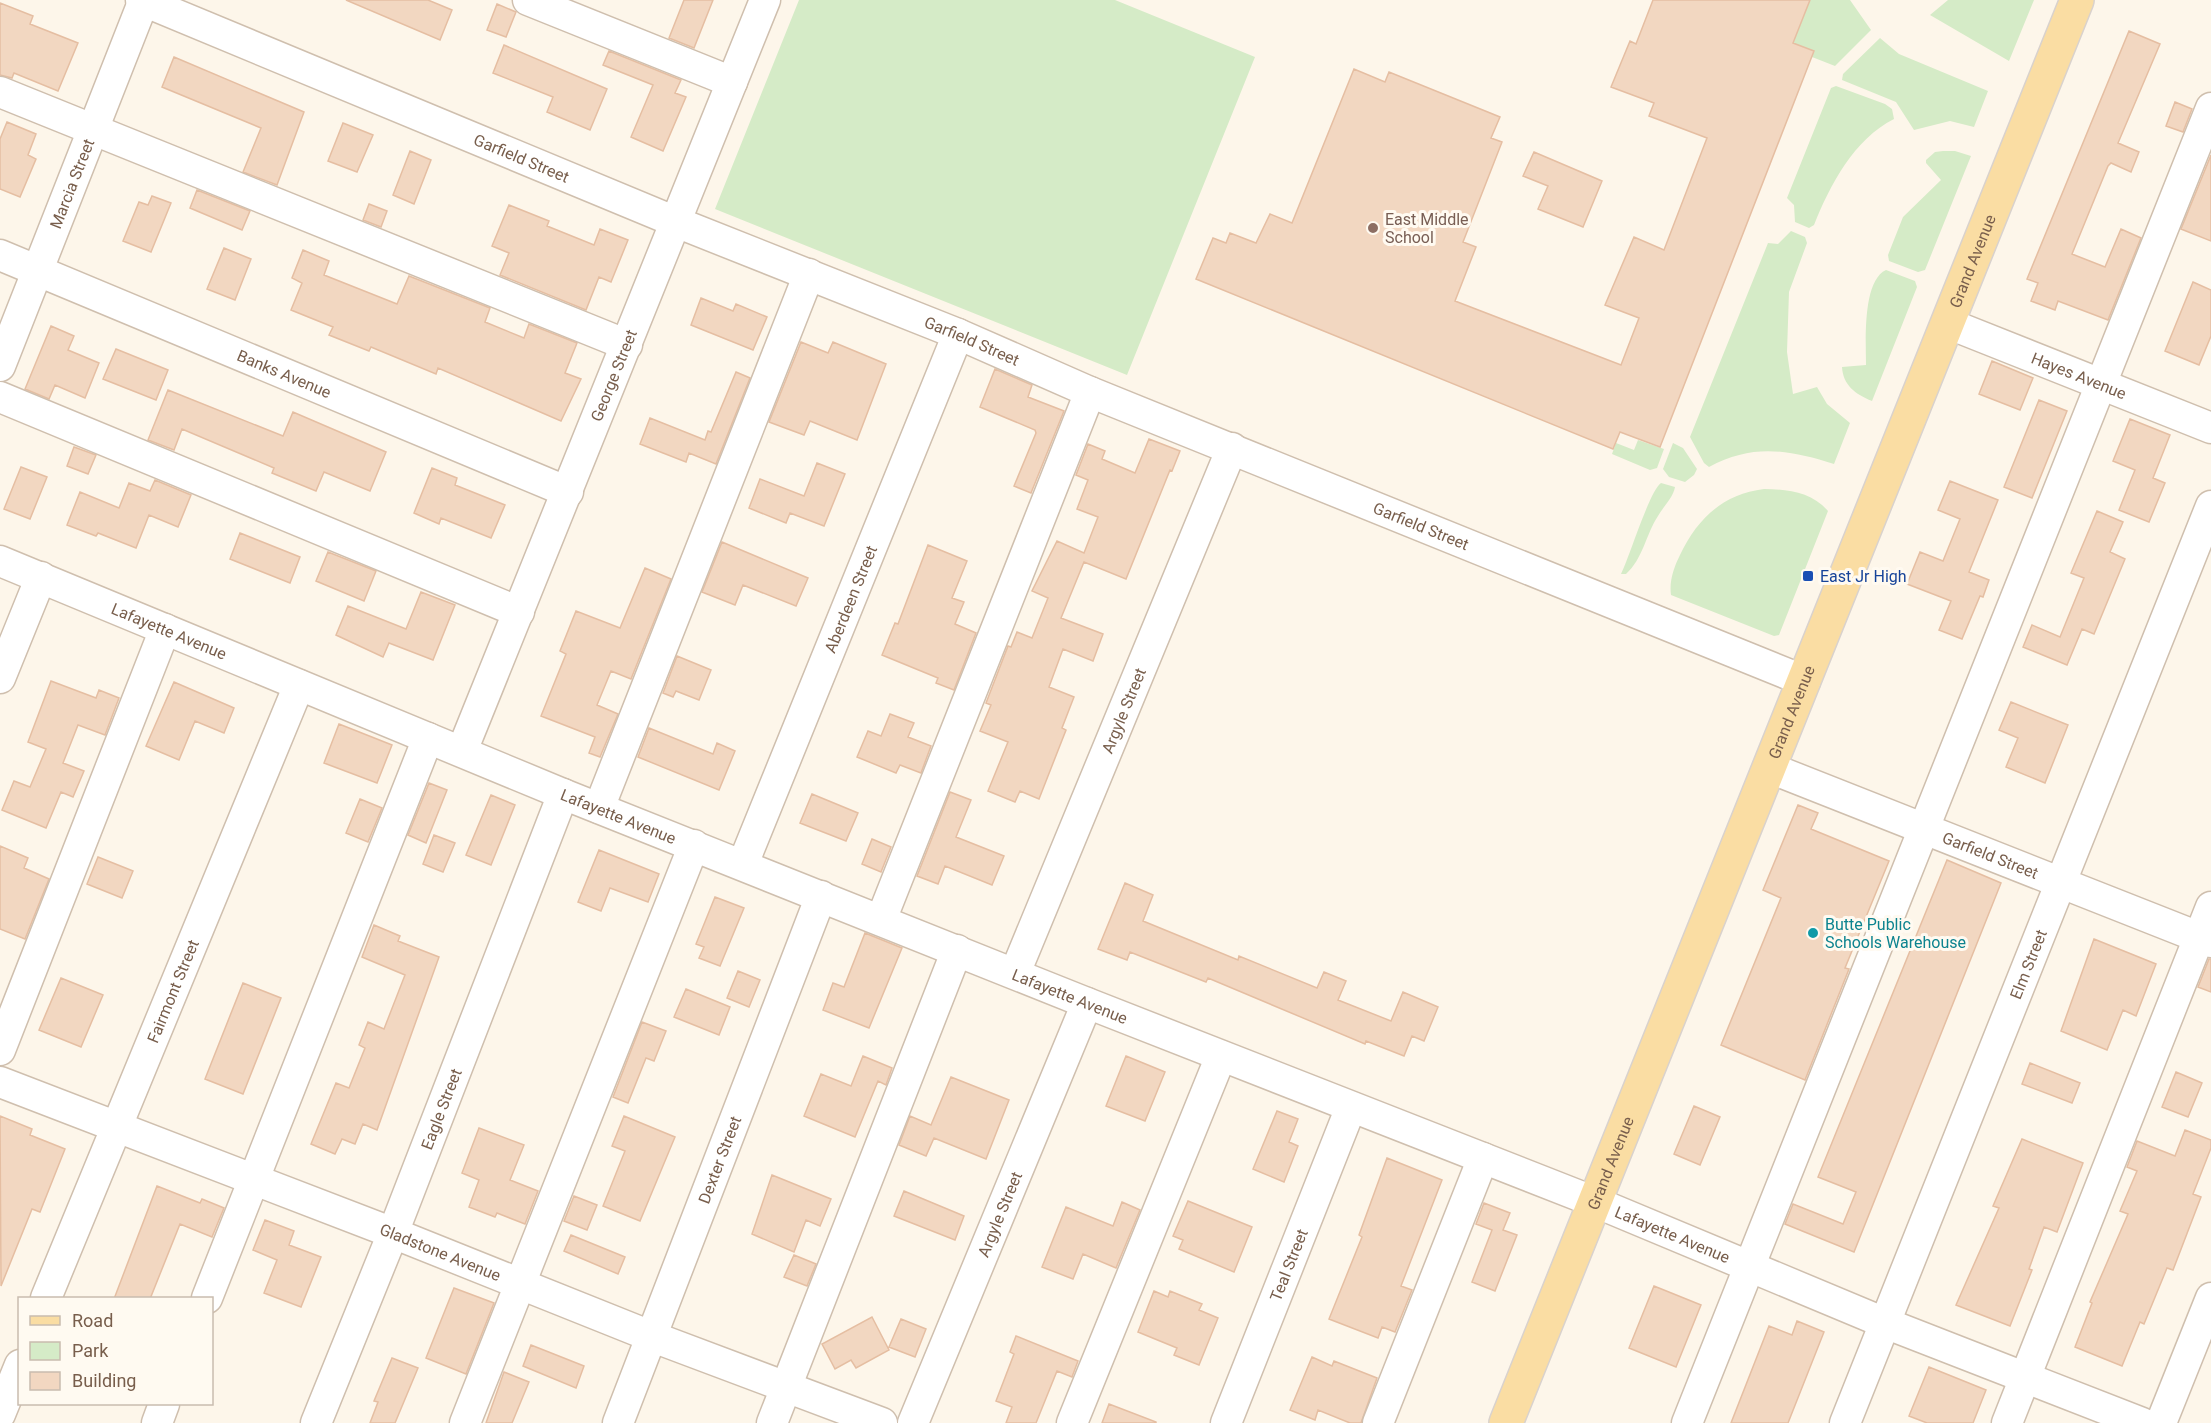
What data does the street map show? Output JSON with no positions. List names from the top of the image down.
{
  "streets": {
    "main road": ["Grand Avenue"],
    "street": [
      "Garfield Street",
      "Marcia Street",
      "Banks Avenue",
      "George Street",
      "Hayes Avenue",
      "Aberdeen Street",
      "Lafayette Avenue",
      "Argyle Street",
      "Elm Street",
      "Fairmont Street",
      "Eagle Street",
      "Dexter Street",
      "Gladstone Avenue",
      "Teal Street"
    ]
  },
  "crossings": [
    ["Garfield Street", "Marcia Street"],
    ["Garfield Street", "Grand Avenue"],
    ["Garfield Street", "George Street"],
    ["Garfield Street", "Aberdeen Street"],
    ["Garfield Street", "Argyle Street"],
    ["Garfield Street", "Elm Street"],
    ["Marcia Street", "Banks Avenue"],
    ["Grand Avenue", "Hayes Avenue"],
    ["Grand Avenue", "Lafayette Avenue"],
    ["Banks Avenue", "George Street"],
    ["George Street", "Lafayette Avenue"],
    ["Aberdeen Street", "Lafayette Avenue"],
    ["Lafayette Avenue", "Argyle Street"],
    ["Lafayette Avenue", "Elm Street"],
    ["Lafayette Avenue", "Fairmont Street"],
    ["Lafayette Avenue", "Eagle Street"],
    ["Lafayette Avenue", "Dexter Street"],
    ["Lafayette Avenue", "Teal Street"],
    ["Fairmont Street", "Gladstone Avenue"],
    ["Eagle Street", "Gladstone Avenue"],
    ["Dexter Street", "Gladstone Avenue"]
  ],
  "places": {
    "other": ["East Middle School", "Butte Public Schools Warehouse"],
    "transit": ["East Jr High"]
  },
  "legend": ["Road", "Park", "Building"]
}
